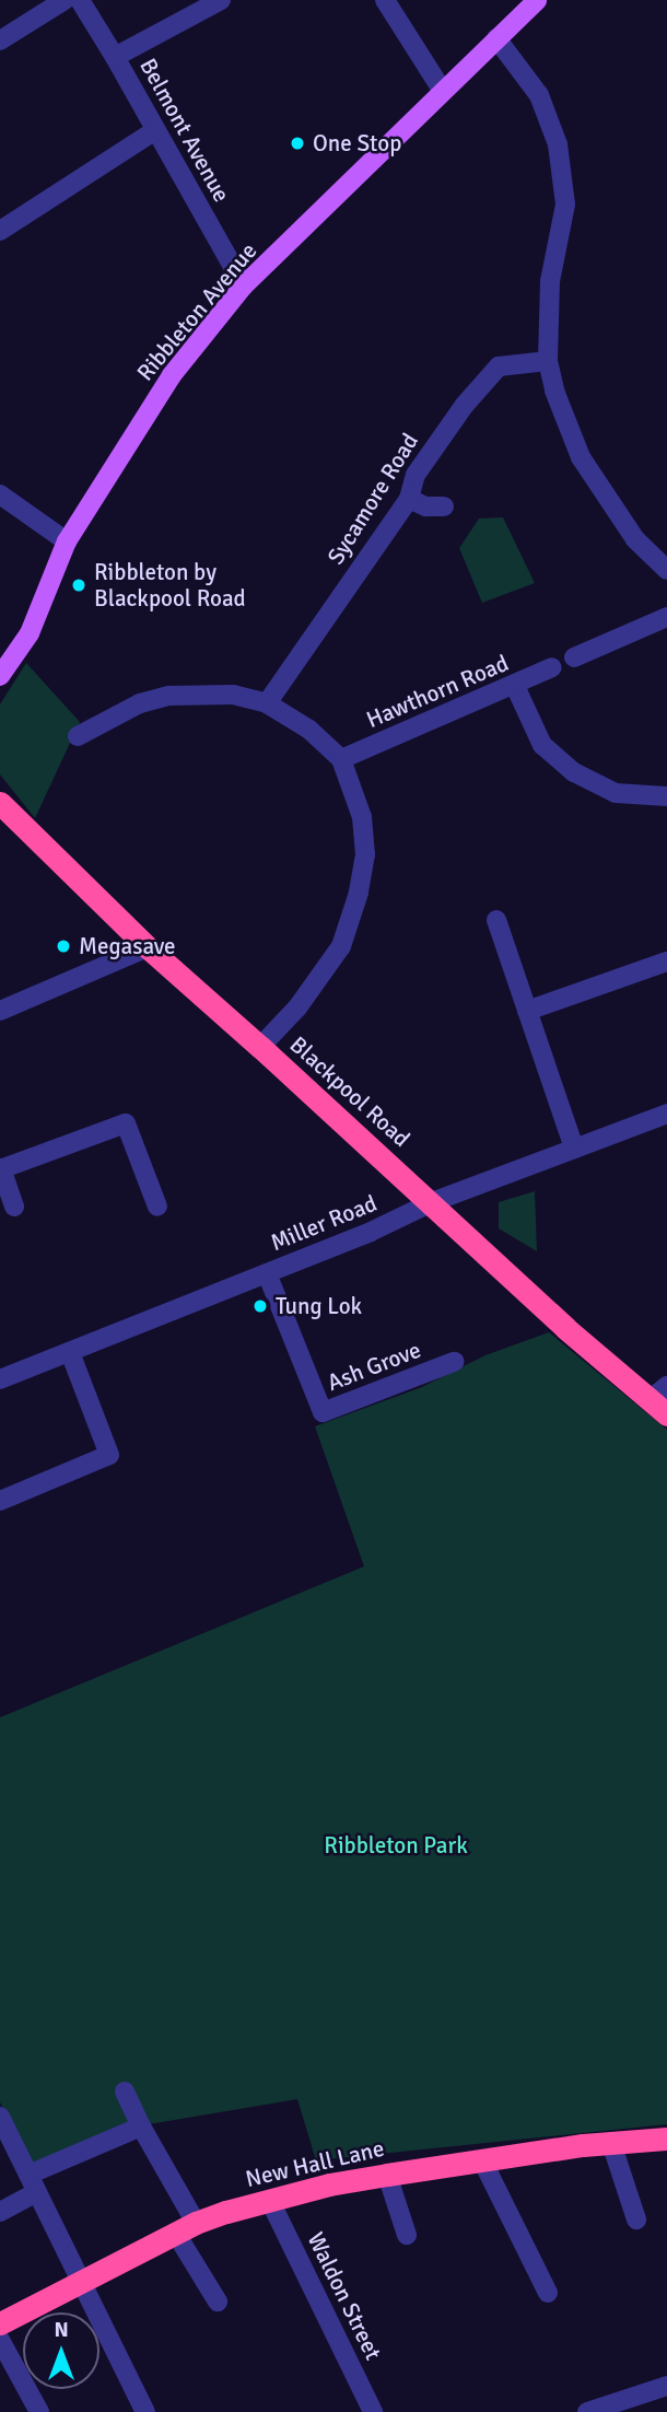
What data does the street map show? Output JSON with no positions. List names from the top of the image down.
{
  "streets": {
    "highway": ["Blackpool Road", "New Hall Lane"],
    "main road": ["Ribbleton Avenue"],
    "street": [
      "Belmont Avenue",
      "Sycamore Road",
      "Hawthorn Road",
      "Miller Road",
      "Ash Grove",
      "Waldon Street"
    ]
  },
  "crossings": [
    ["Belmont Avenue", "Ribbleton Avenue"],
    ["Blackpool Road", "Miller Road"],
    ["Miller Road", "Ash Grove"],
    ["New Hall Lane", "Waldon Street"]
  ],
  "parks": ["Ribbleton Park"],
  "places": [
    "One Stop",
    "Ribbleton by Blackpool Road",
    "Megasave",
    "Tung Lok"
  ],
  "north": "top"
}
